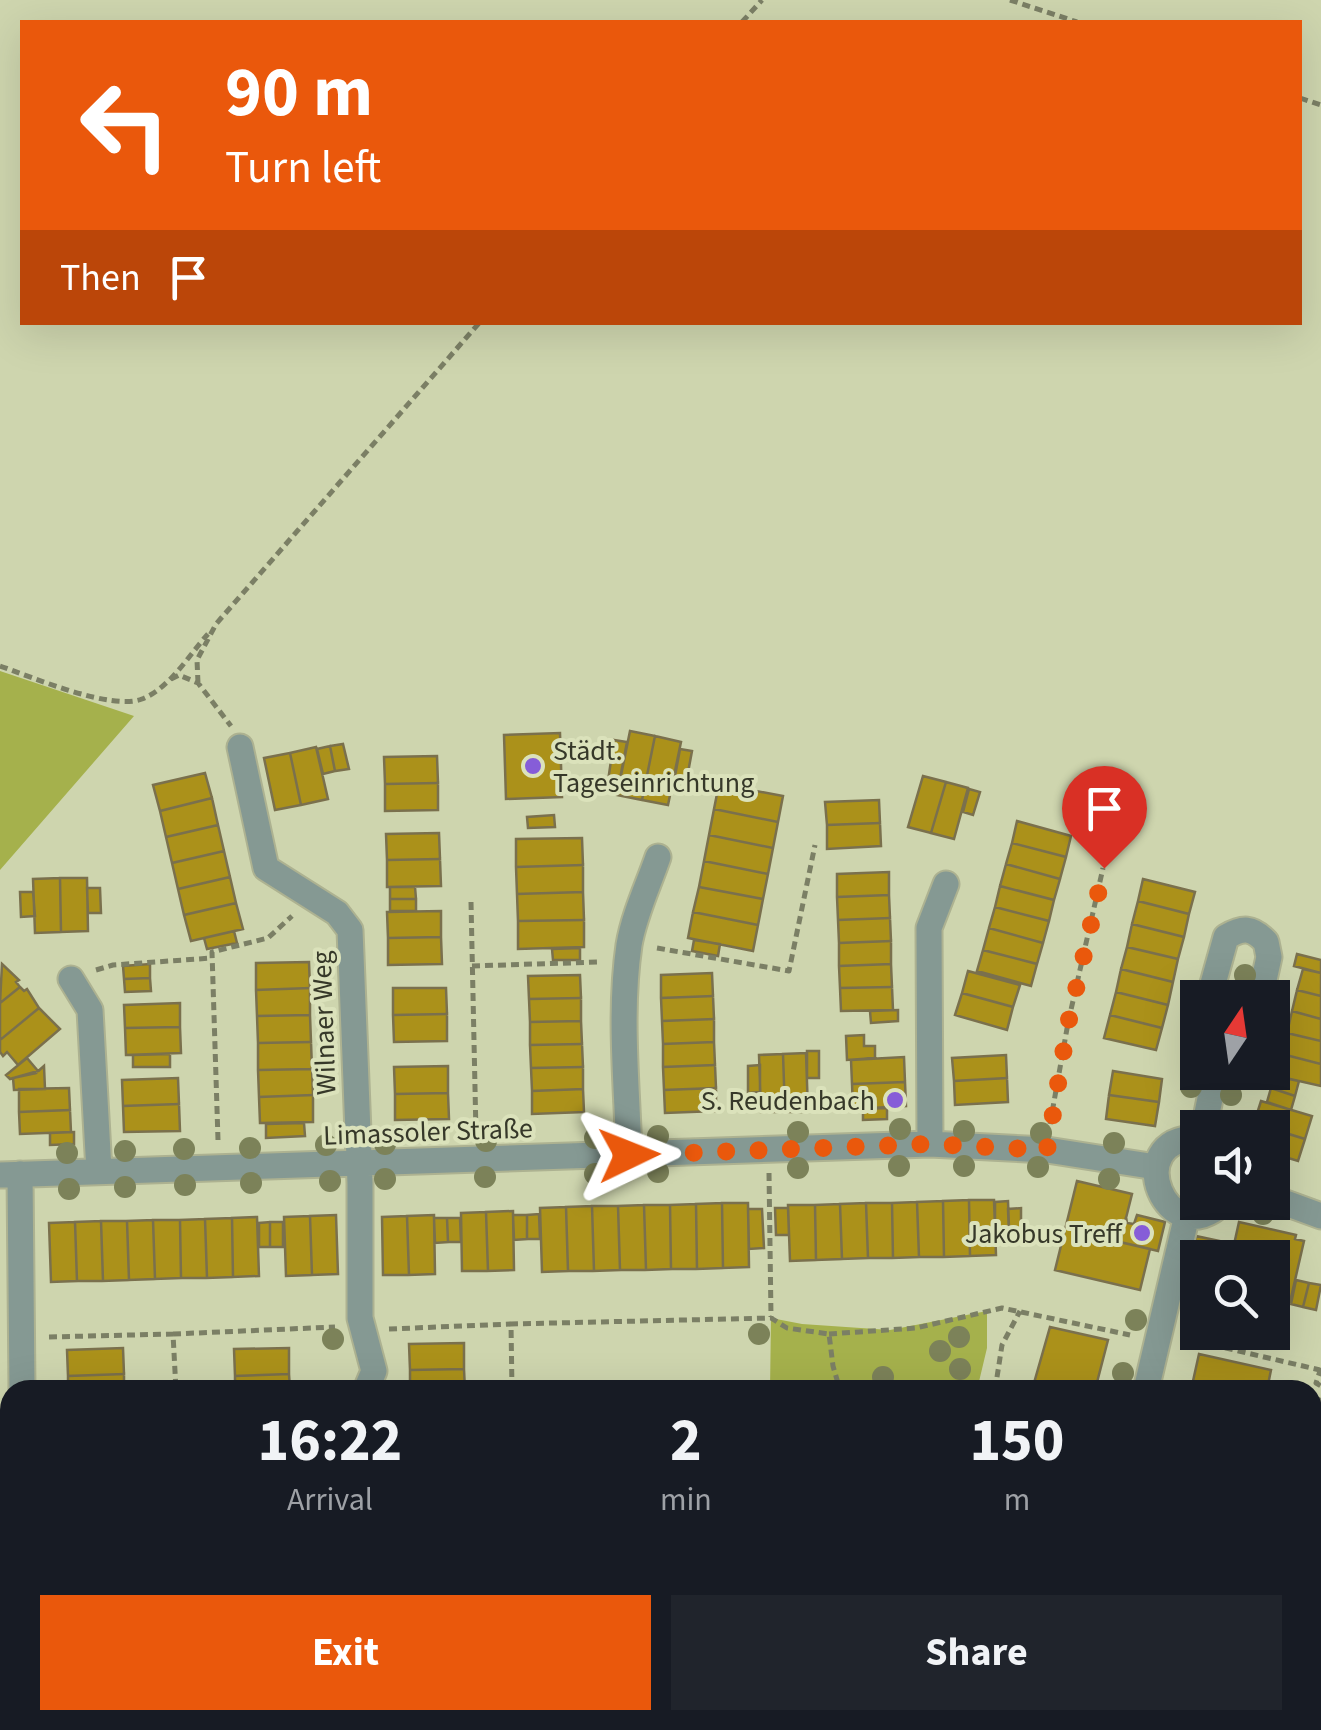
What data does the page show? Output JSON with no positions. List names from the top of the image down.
{
  "streets": {
    "street": ["Wilnaer Weg", "Limassoler Straße"]
  },
  "crossings": [
    ["Wilnaer Weg", "Limassoler Straße"]
  ],
  "places": ["Städt. Tageseinrichtung", "S. Reudenbach", "Jakobus Treff"],
  "north": "top",
  "page": {
    "turn": ["90 m", "Turn left"],
    "then": "Then",
    "eta": [
      "16:22",
      "Arrival",
      "2",
      "min",
      "150",
      "m"
    ],
    "buttons": ["Exit", "Share"]
  }
}
